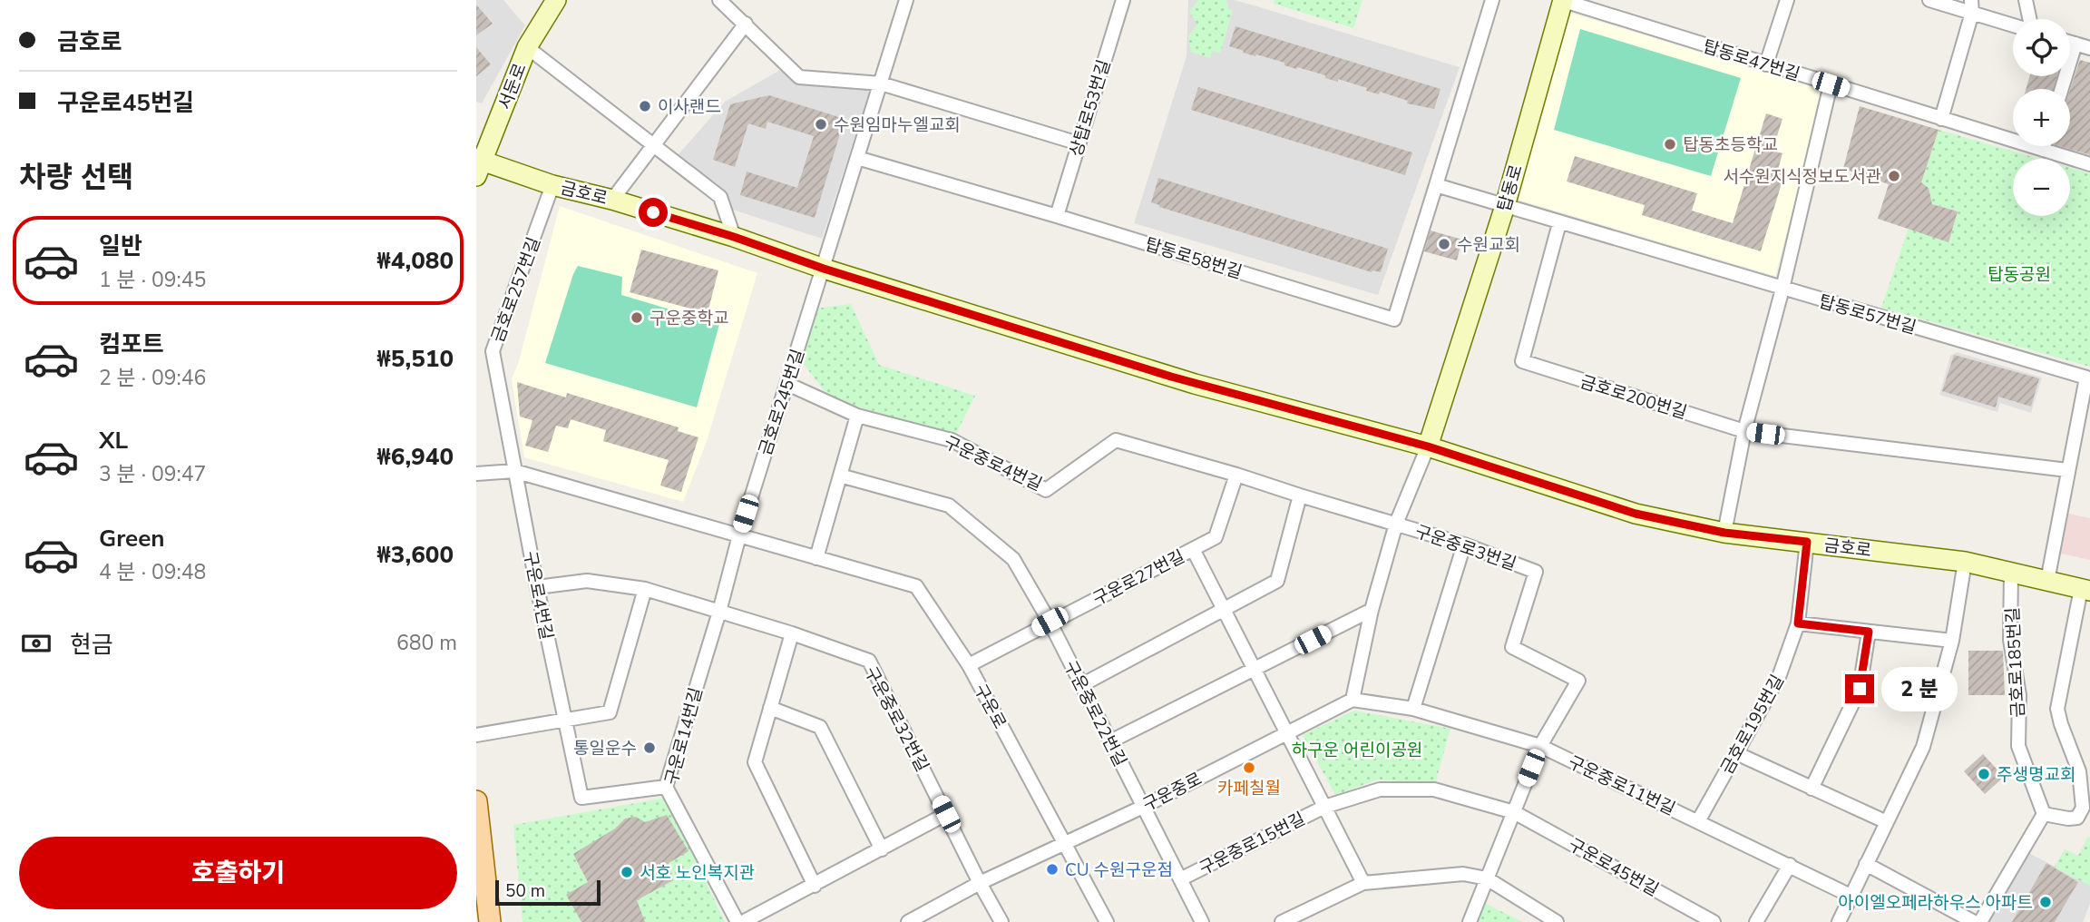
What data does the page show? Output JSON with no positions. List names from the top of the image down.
{
  "streets": {
    "street": [
      "탑동로47번길",
      "서둔로",
      "상탑로53번길",
      "탑동로",
      "금호로",
      "탑동로58번길",
      "금호로257번길",
      "탑동로57번길",
      "금호로200번길",
      "금호로245번길",
      "구운중로4번길",
      "구운중로3번길",
      "구운로27번길",
      "구운로4번길",
      "금호로185번길",
      "구운로",
      "구운중로22번길",
      "구운중로32번길",
      "금호로195번길",
      "구운로14번길",
      "구운중로11번길",
      "구운중로",
      "구운중로15번길",
      "구운로45번길"
    ]
  },
  "crossings": [
    ["탑동로47번길", "탑동로"],
    ["서둔로", "금호로"],
    ["상탑로53번길", "탑동로58번길"],
    ["탑동로", "금호로"],
    ["탑동로", "탑동로57번길"],
    ["금호로", "금호로257번길"],
    ["금호로", "탑동로57번길"],
    ["금호로", "금호로245번길"],
    ["금호로", "금호로185번길"],
    ["금호로", "금호로195번길"],
    ["탑동로58번길", "금호로245번길"],
    ["금호로257번길", "구운로4번길"],
    ["금호로257번길", "구운로"],
    ["탑동로57번길", "금호로200번길"],
    ["금호로245번길", "구운중로4번길"],
    ["금호로245번길", "구운로"],
    ["금호로245번길", "구운로14번길"],
    ["구운중로4번길", "구운중로3번길"],
    ["구운중로4번길", "구운로27번길"],
    ["구운중로3번길", "구운중로11번길"],
    ["구운로27번길", "구운로"],
    ["구운로27번길", "구운중로22번길"],
    ["구운로27번길", "구운중로15번길"],
    ["구운로4번길", "구운로"],
    ["구운로4번길", "구운로14번길"],
    ["구운로", "구운로14번길"],
    ["구운로", "구운중로"],
    ["구운중로22번길", "구운중로"],
    ["구운중로22번길", "구운중로15번길"],
    ["구운중로32번길", "구운로14번길"],
    ["구운중로32번길", "구운중로"],
    ["금호로195번길", "구운중로11번길"],
    ["구운중로11번길", "구운중로"],
    ["구운중로", "구운중로15번길"],
    ["구운중로15번길", "구운로45번길"]
  ],
  "parks": ["탑동공원", "하구운 어린이공원"],
  "places": [
    "이사랜드",
    "수원임마누엘교회",
    "탑동초등학교",
    "서수원지식정보도서관",
    "수원교회",
    "구운중학교",
    "통일운수",
    "카페칠월",
    "주생명교회",
    "CU 수원구운점",
    "서호 노인복지관",
    "아이엘오페라하우스 아파트"
  ],
  "scale_bar": "50 m",
  "page": {
    "banner": ["금호로", "구운로45번길"],
    "map_buttons": ["+", "−"],
    "heading": "차량 선택",
    "list": [
      {
        "name": "일반",
        "note": "1 분 · 09:45",
        "value": "₩4,080"
      },
      {
        "name": "컴포트",
        "note": "2 분 · 09:46",
        "value": "₩5,510"
      },
      {
        "name": "XL",
        "note": "3 분 · 09:47",
        "value": "₩6,940"
      },
      {
        "name": "Green",
        "note": "4 분 · 09:48",
        "value": "₩3,600"
      }
    ],
    "pay": ["현금", "680 m"],
    "bubble": "2 분",
    "buttons": "호출하기",
    "scale": "50 m"
  }
}
